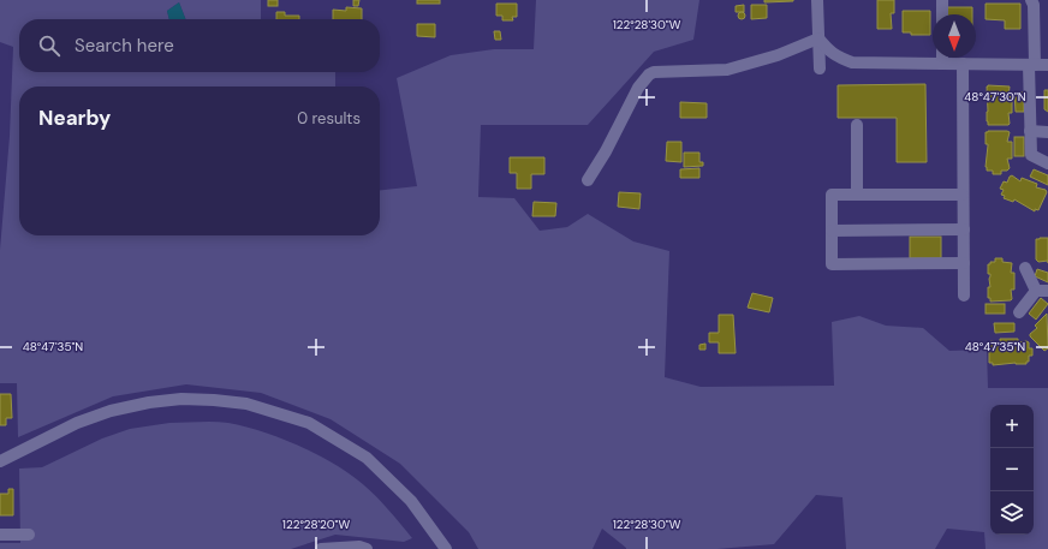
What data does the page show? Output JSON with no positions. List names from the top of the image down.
{
  "north": "bottom",
  "page": {
    "search": "Search here",
    "heading": ["Nearby", "0 results"],
    "map_buttons": ["+", "−"]
  },
  "coordinates": [
    "122°28'30\"W",
    "48°47'30\"N",
    "48°47'35\"N",
    "122°28'20\"W"
  ]
}
